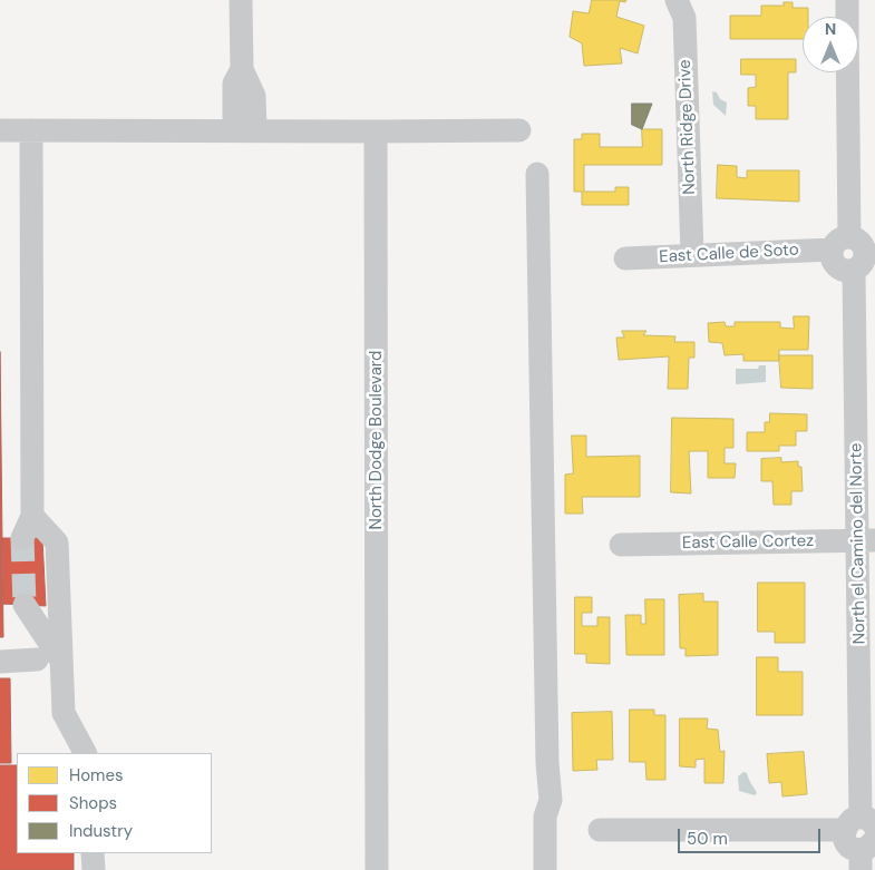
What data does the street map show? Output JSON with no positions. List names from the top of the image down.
{
  "streets": {
    "street": [
      "North Ridge Drive",
      "East Calle de Soto",
      "North Dodge Boulevard",
      "East Calle Cortez",
      "North el Camino del Norte"
    ]
  },
  "crossings": [
    ["North Ridge Drive", "East Calle de Soto"],
    ["East Calle de Soto", "North el Camino del Norte"],
    ["East Calle Cortez", "North el Camino del Norte"]
  ],
  "legend": ["Homes", "Shops", "Industry"],
  "scale_bar": "50 m",
  "north": "top"
}
